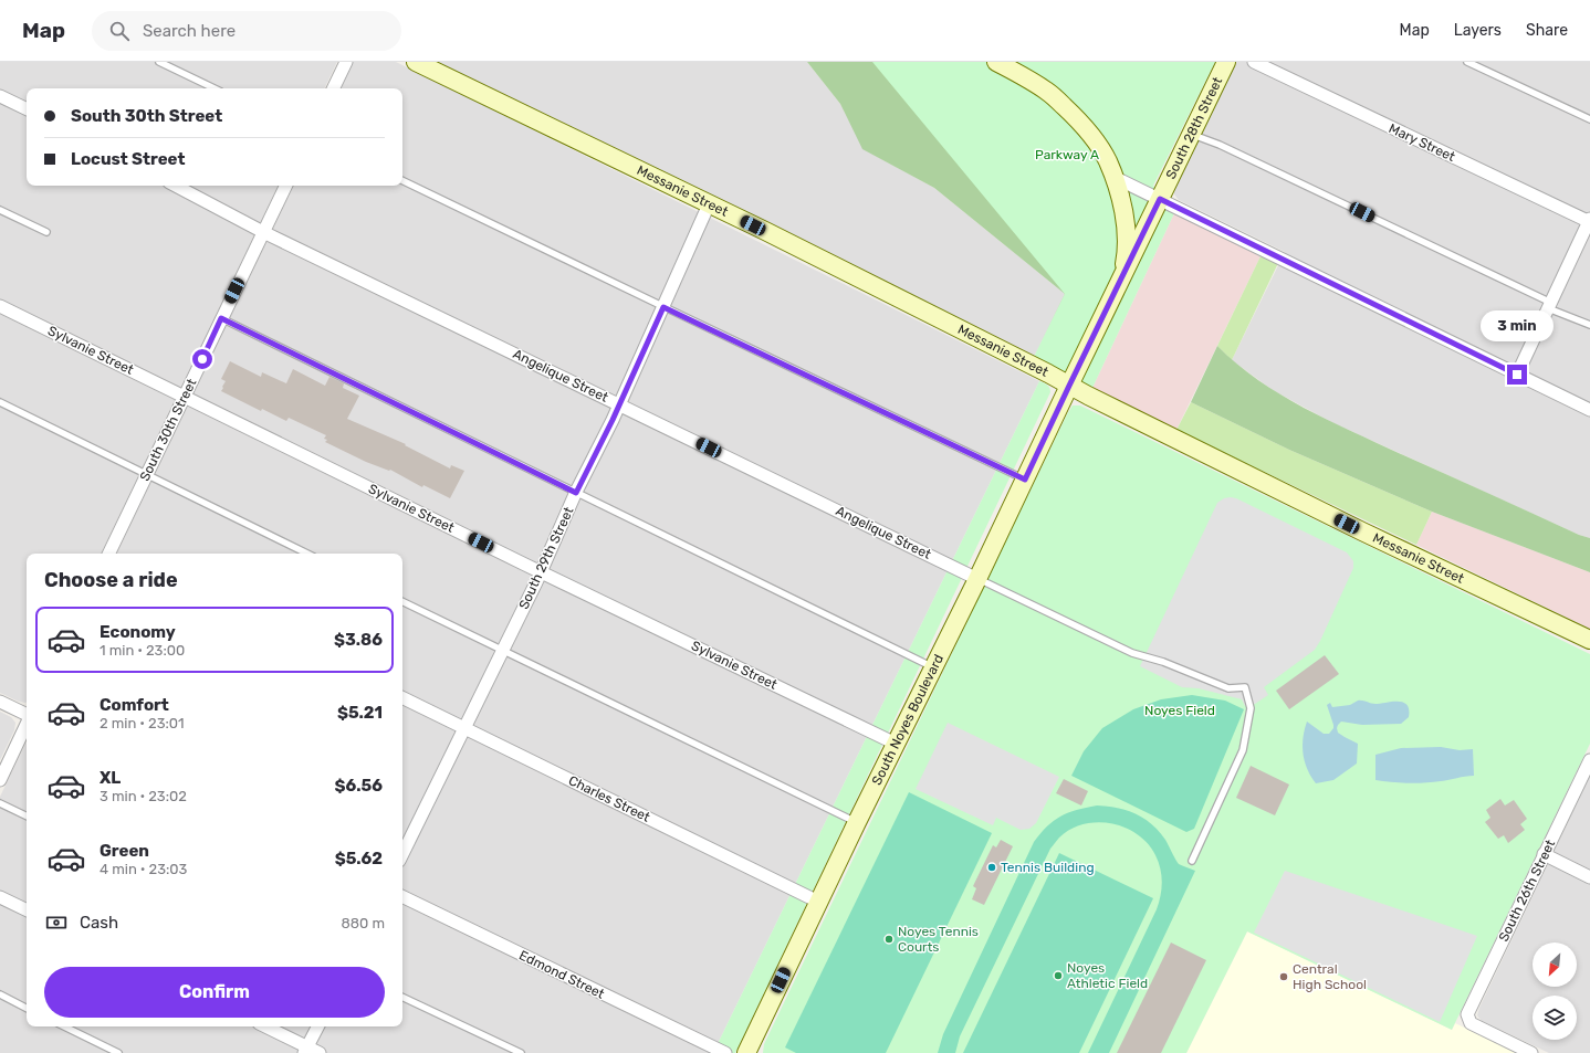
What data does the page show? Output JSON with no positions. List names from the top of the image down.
{
  "streets": {
    "street": [
      "South 28th Street",
      "Mary Street",
      "Messanie Street",
      "Sylvanie Street",
      "Angelique Street",
      "South 30th Street",
      "South 29th Street",
      "South Noyes Boulevard",
      "Charles Street",
      "South 26th Street",
      "Edmond Street"
    ]
  },
  "crossings": [
    ["South 28th Street", "Messanie Street"],
    ["South 28th Street", "South Noyes Boulevard"],
    ["Messanie Street", "South 29th Street"],
    ["Messanie Street", "South Noyes Boulevard"],
    ["Sylvanie Street", "South 30th Street"],
    ["Sylvanie Street", "South 29th Street"],
    ["Sylvanie Street", "South Noyes Boulevard"],
    ["Angelique Street", "South 30th Street"],
    ["Angelique Street", "South 29th Street"],
    ["Angelique Street", "South Noyes Boulevard"],
    ["South 29th Street", "Charles Street"],
    ["South Noyes Boulevard", "Charles Street"]
  ],
  "parks": ["Parkway A", "Noyes Field"],
  "places": [
    "Tennis Building",
    "Noyes Tennis Courts",
    "Noyes Athletic Field",
    "Central High School"
  ],
  "north": "bottom left",
  "page": {
    "header": "Map",
    "search": "Search here",
    "nav": ["Map", "Layers", "Share"],
    "banner": ["South 30th Street", "Locust Street"],
    "bubble": "3 min",
    "heading": "Choose a ride",
    "list": [
      {
        "name": "Economy",
        "note": "1 min · 23:00",
        "value": "$3.86"
      },
      {
        "name": "Comfort",
        "note": "2 min · 23:01",
        "value": "$5.21"
      },
      {
        "name": "XL",
        "note": "3 min · 23:02",
        "value": "$6.56"
      },
      {
        "name": "Green",
        "note": "4 min · 23:03",
        "value": "$5.62"
      }
    ],
    "pay": ["Cash", "880 m"],
    "buttons": "Confirm"
  }
}
